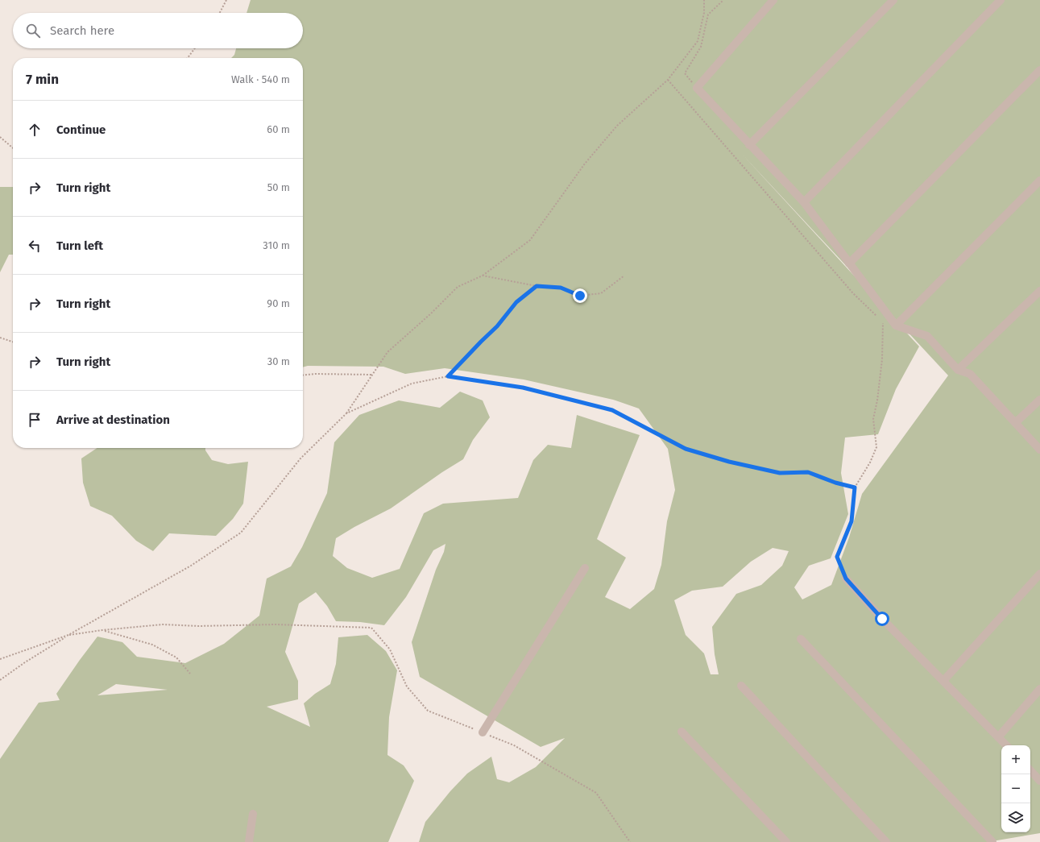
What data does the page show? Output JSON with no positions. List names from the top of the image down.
{
  "page": {
    "search": "Search here",
    "heading": ["7 min", "Walk · 540 m"],
    "list": [
      ["Continue", "60 m"],
      ["Turn right", "50 m"],
      ["Turn left", "310 m"],
      ["Turn right", "90 m"],
      ["Turn right", "30 m"],
      "Arrive at destination"
    ],
    "map_buttons": ["+", "−"]
  }
}
